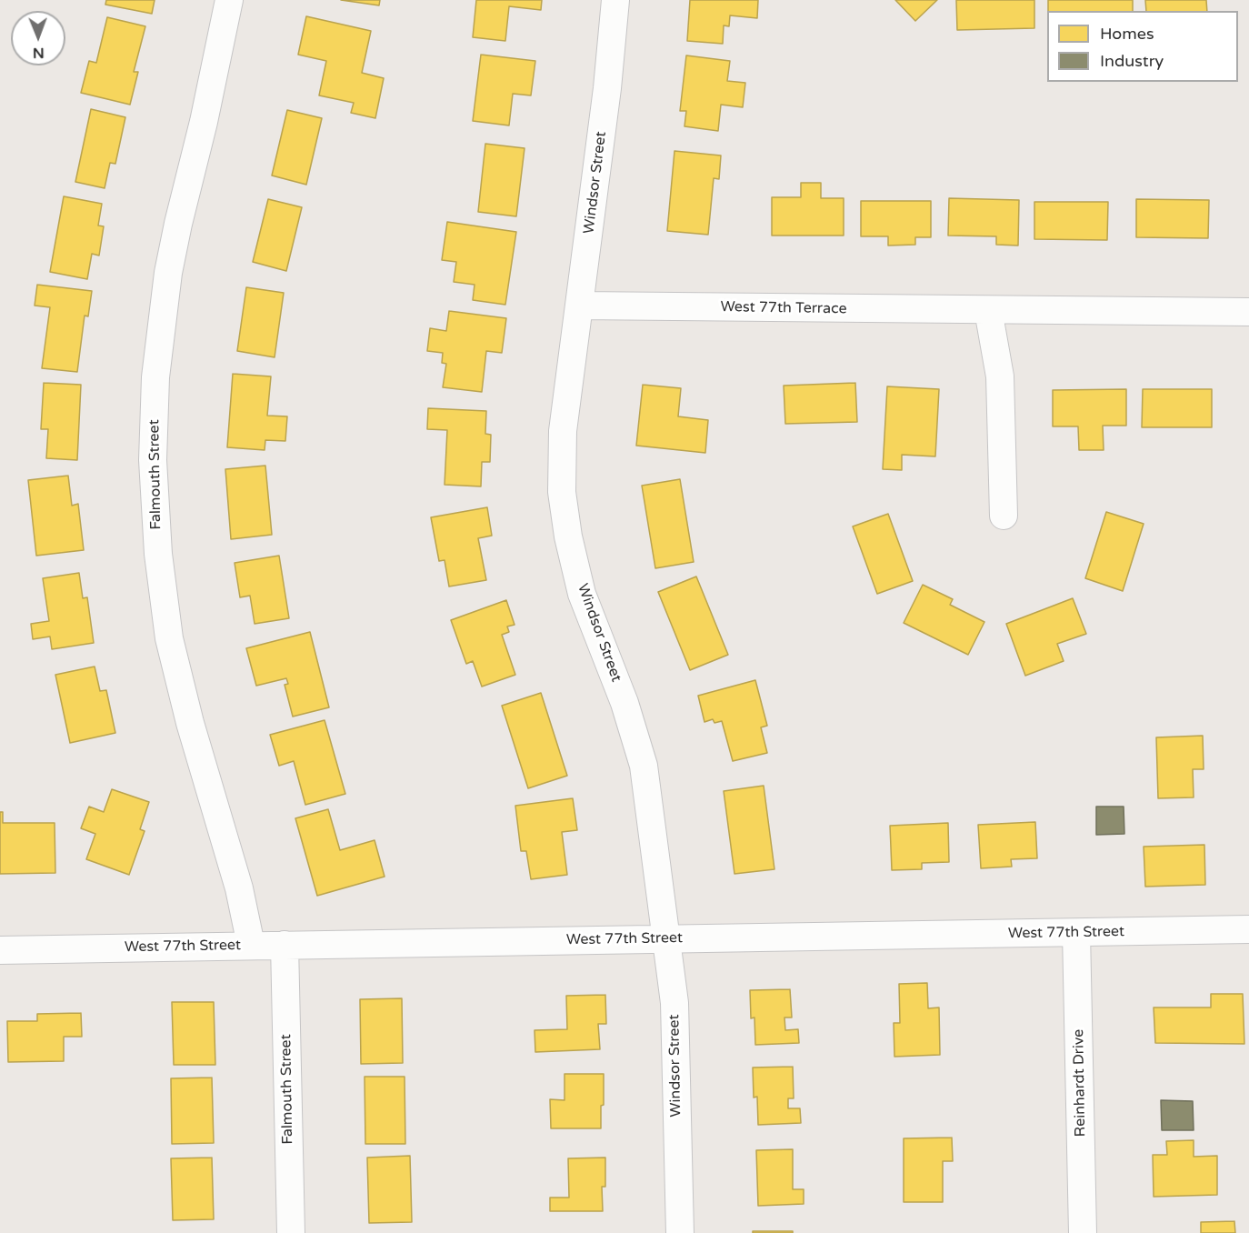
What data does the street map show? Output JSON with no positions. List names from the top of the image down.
{
  "streets": {
    "street": [
      "Windsor Street",
      "West 77th Terrace",
      "Falmouth Street",
      "West 77th Street",
      "Reinhardt Drive"
    ]
  },
  "crossings": [
    ["Windsor Street", "West 77th Terrace"],
    ["Windsor Street", "West 77th Street"],
    ["Falmouth Street", "West 77th Street"],
    ["West 77th Street", "Reinhardt Drive"]
  ],
  "legend": ["Homes", "Industry"],
  "north": "bottom"
}
